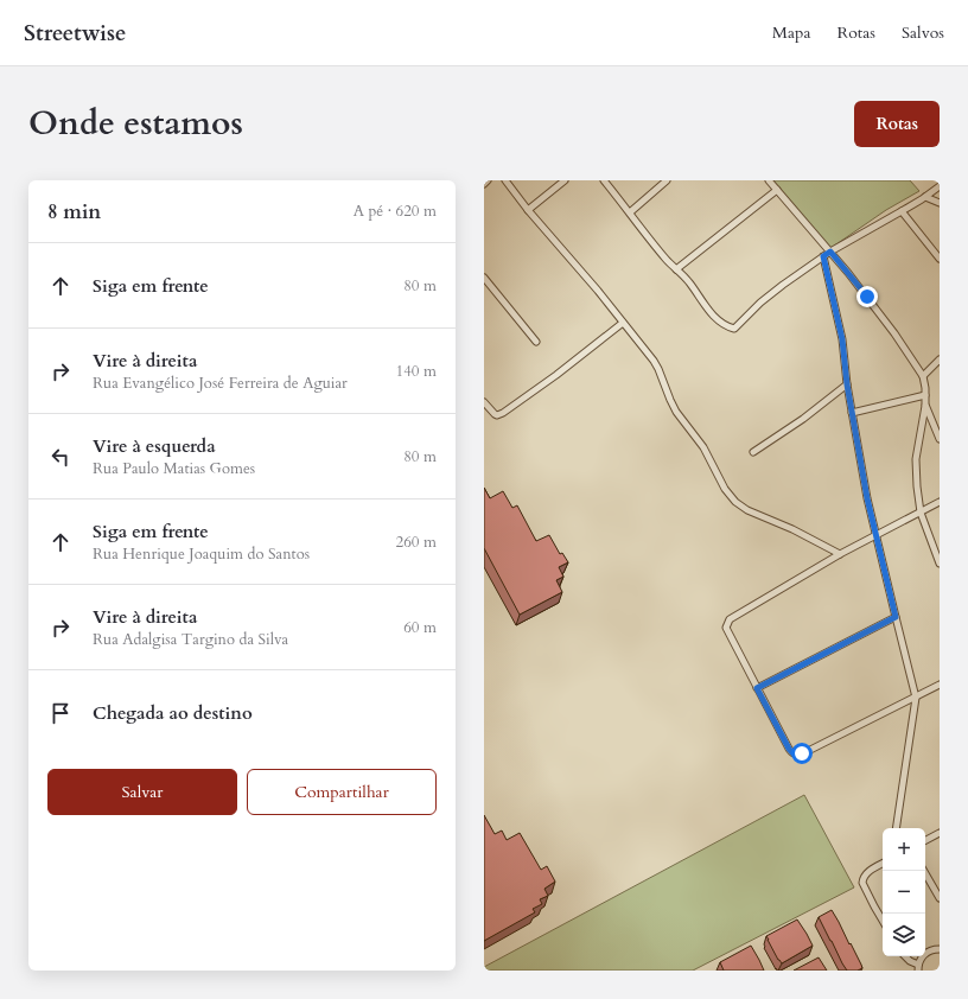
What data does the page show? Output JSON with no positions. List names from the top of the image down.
{
  "page": {
    "header": "Streetwise",
    "nav": ["Mapa", "Rotas", "Salvos"],
    "title": "Onde estamos",
    "buttons": [
      "Rotas",
      ["Salvar", "Compartilhar"]
    ],
    "heading": ["8 min", "A pé · 620 m"],
    "list": [
      ["Siga em frente", "80 m"],
      ["Vire à direita", "Rua Evangélico José Ferreira de Aguiar", "140 m"],
      ["Vire à esquerda", "Rua Paulo Matias Gomes", "80 m"],
      ["Siga em frente", "Rua Henrique Joaquim do Santos", "260 m"],
      ["Vire à direita", "Rua Adalgisa Targino da Silva", "60 m"],
      "Chegada ao destino"
    ],
    "map_buttons": ["+", "−"]
  }
}
